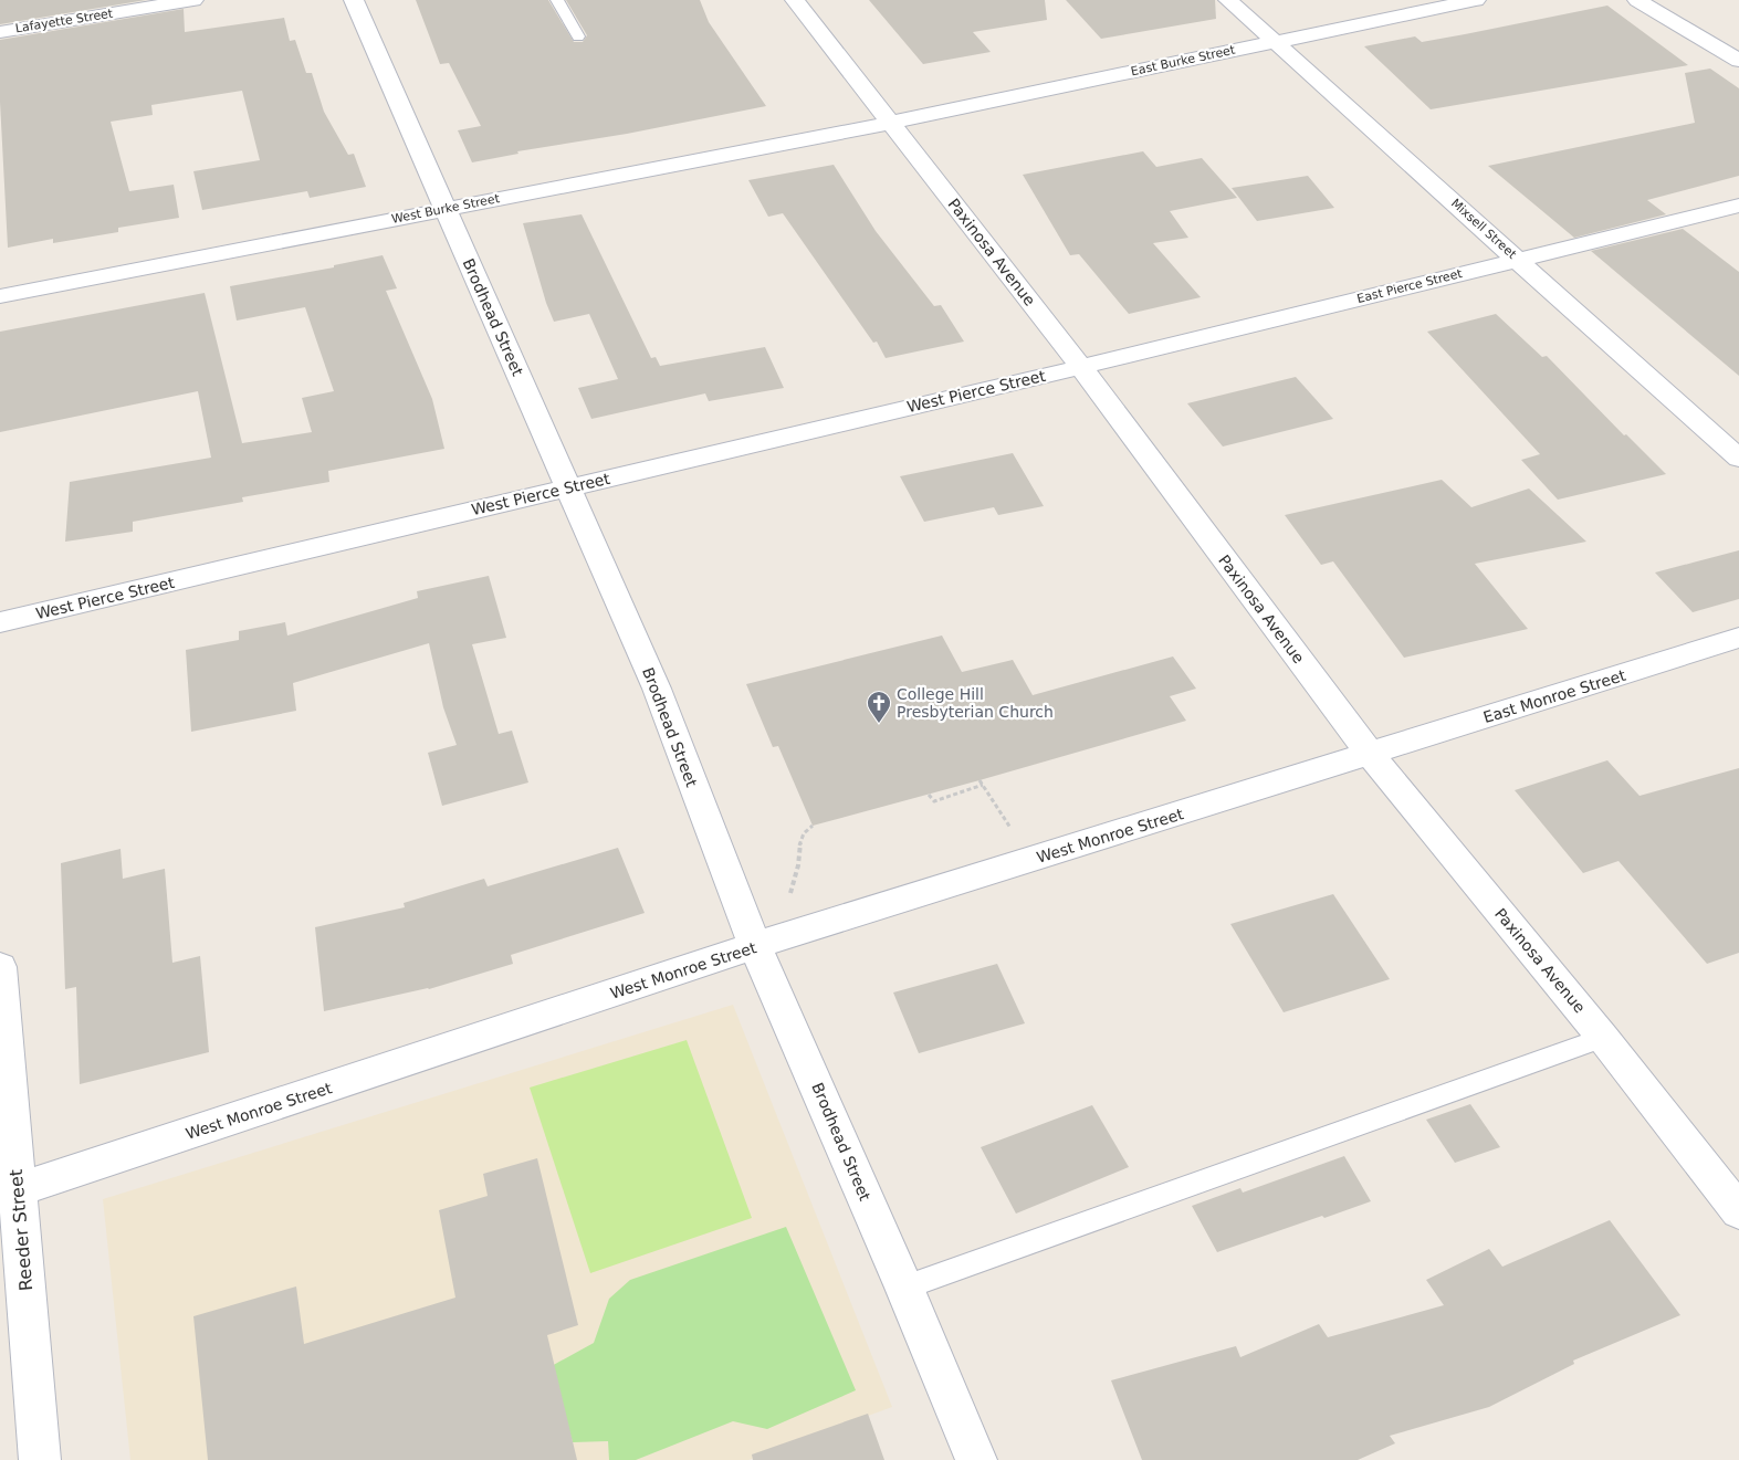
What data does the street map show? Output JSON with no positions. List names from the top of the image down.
{
  "streets": {
    "street": [
      "Lafayette Street",
      "East Burke Street",
      "West Burke Street",
      "Mixsell Street",
      "Paxinosa Avenue",
      "East Pierce Street",
      "Brodhead Street",
      "West Pierce Street",
      "East Monroe Street",
      "West Monroe Street",
      "Reeder Street"
    ]
  },
  "crossings": [
    ["East Burke Street", "West Burke Street"],
    ["East Burke Street", "Mixsell Street"],
    ["East Burke Street", "Paxinosa Avenue"],
    ["West Burke Street", "Paxinosa Avenue"],
    ["West Burke Street", "Brodhead Street"],
    ["Mixsell Street", "East Pierce Street"],
    ["Paxinosa Avenue", "East Pierce Street"],
    ["Paxinosa Avenue", "West Pierce Street"],
    ["Paxinosa Avenue", "East Monroe Street"],
    ["Paxinosa Avenue", "West Monroe Street"],
    ["East Pierce Street", "West Pierce Street"],
    ["Brodhead Street", "West Pierce Street"],
    ["Brodhead Street", "West Monroe Street"],
    ["East Monroe Street", "West Monroe Street"],
    ["West Monroe Street", "Reeder Street"]
  ],
  "places": {
    "church": ["College Hill Presbyterian Church"]
  }
}
